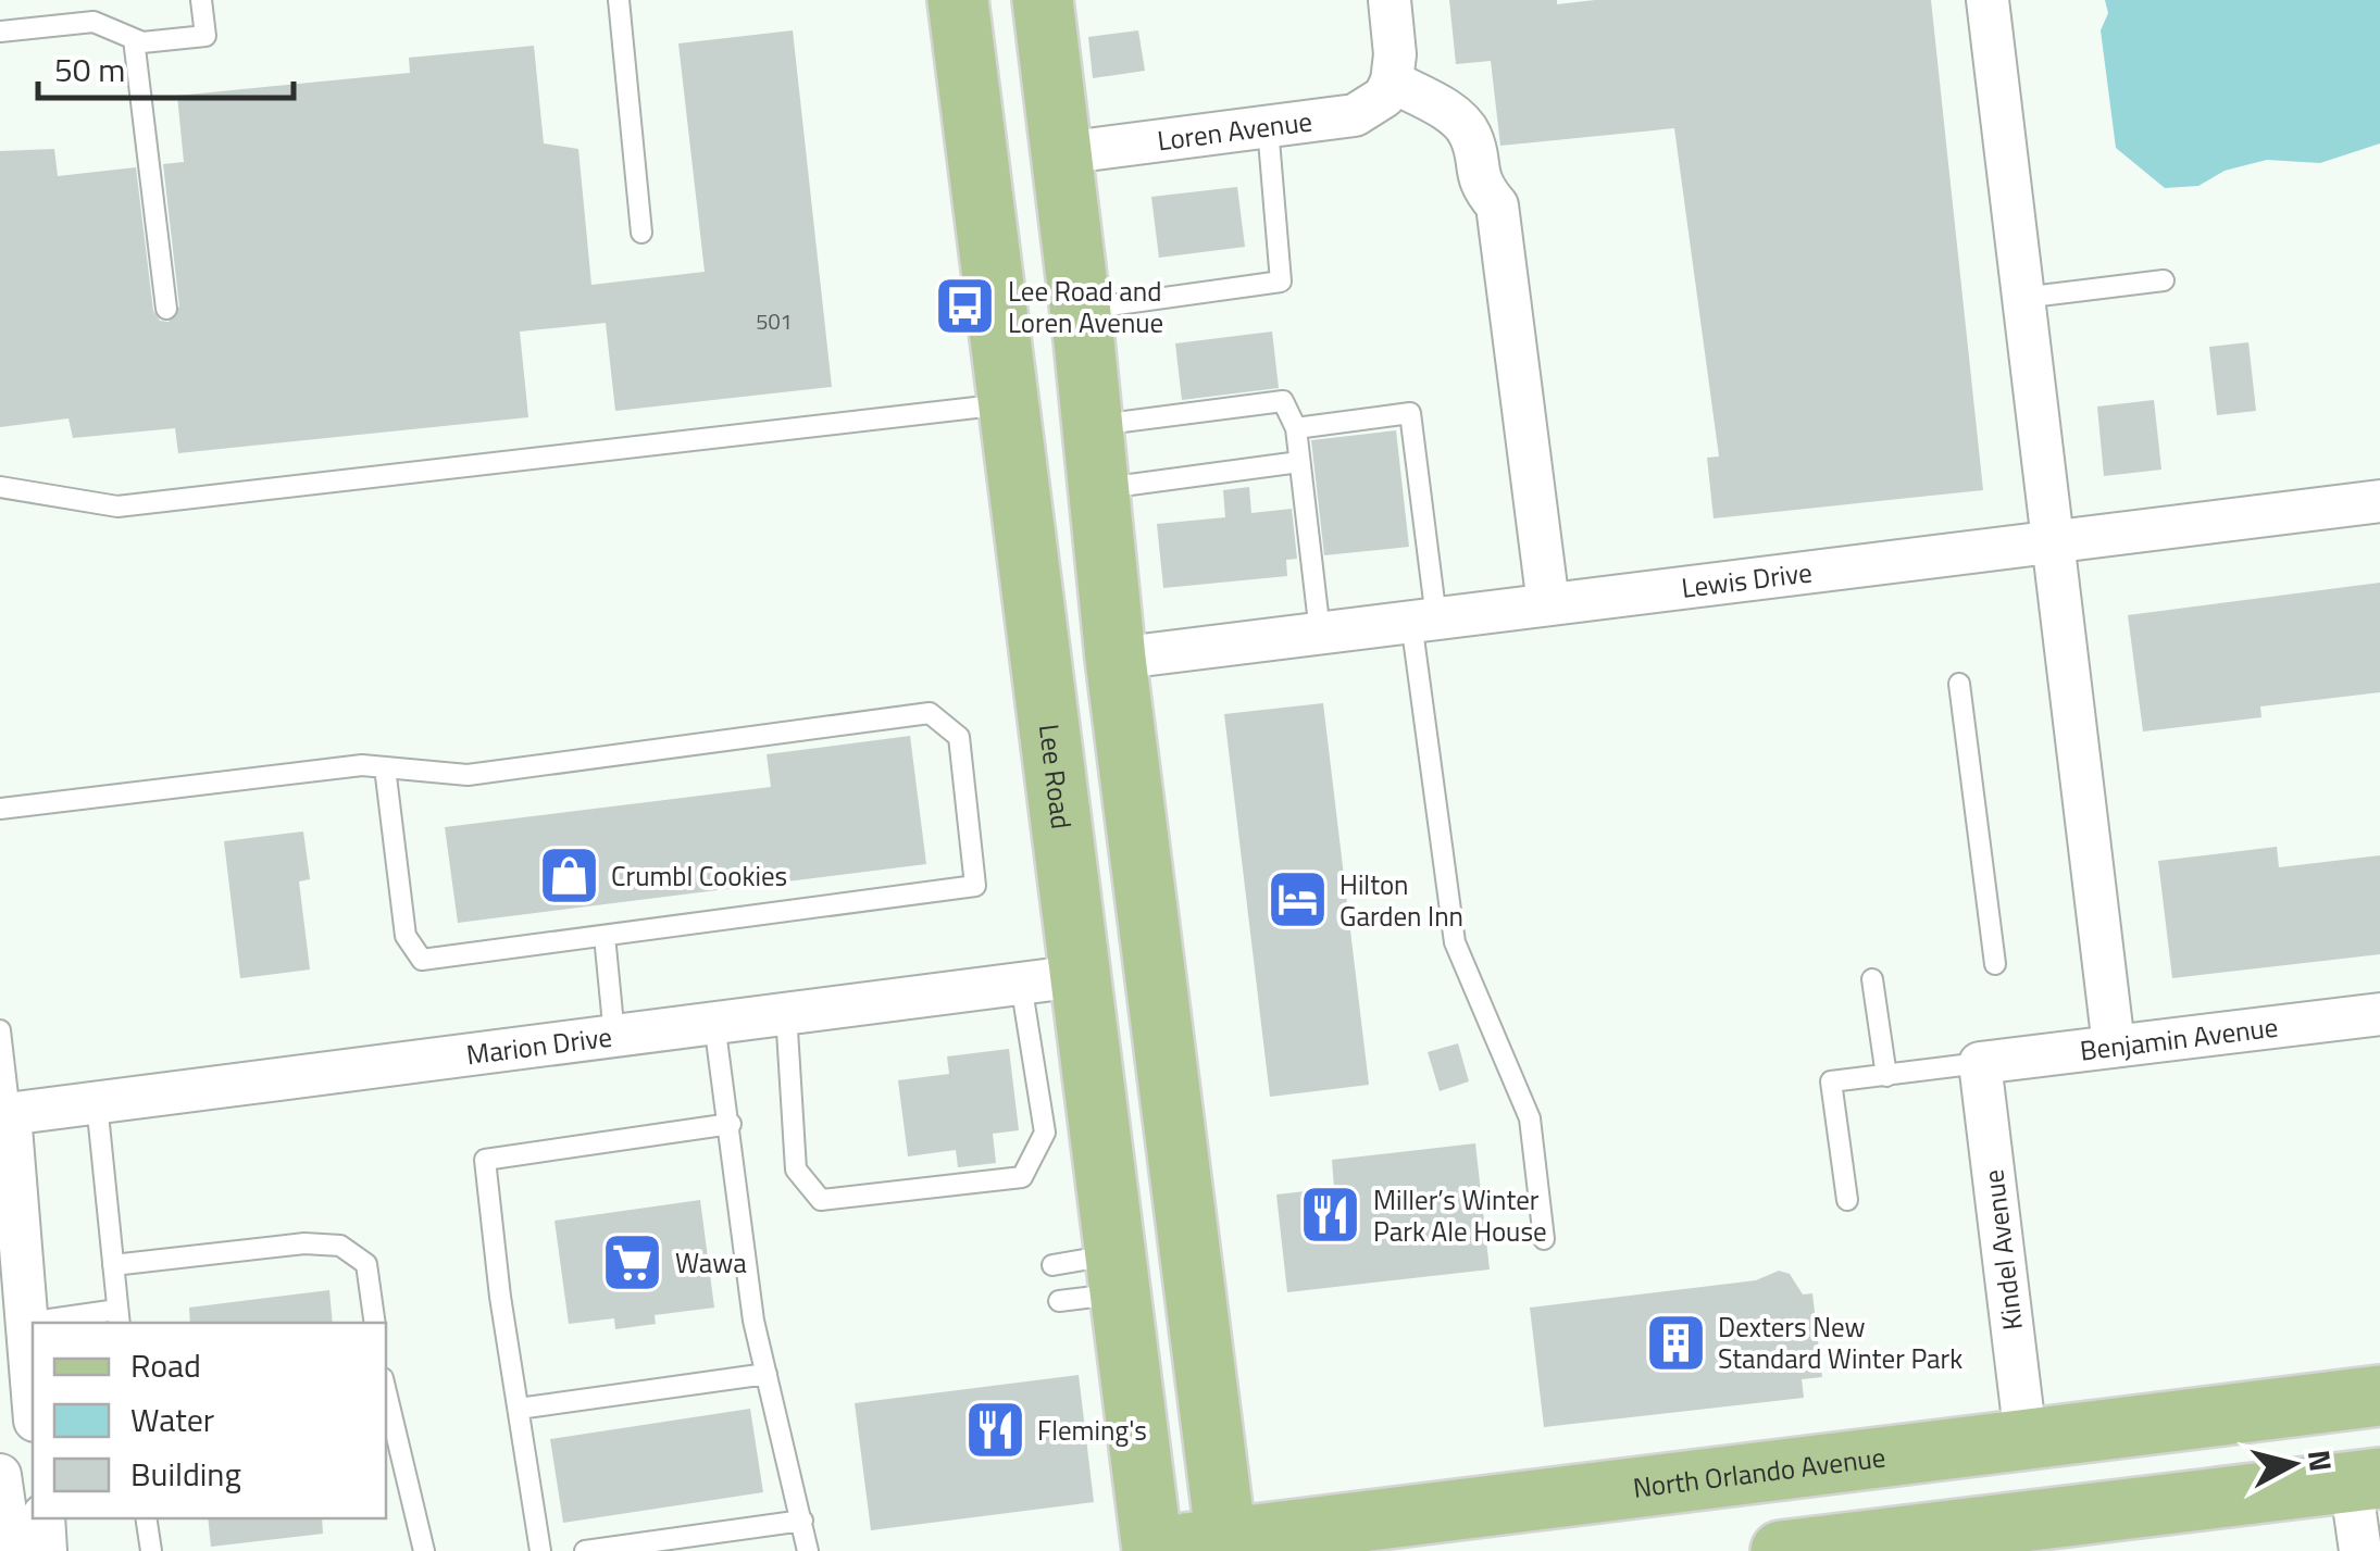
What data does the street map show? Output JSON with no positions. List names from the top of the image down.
{
  "streets": {
    "main road": ["Lee Road", "North Orlando Avenue"],
    "street": [
      "Loren Avenue",
      "Lewis Drive",
      "Benjamin Avenue",
      "Marion Drive",
      "Kindel Avenue"
    ]
  },
  "crossings": [
    ["Lee Road", "Marion Drive"],
    ["Lee Road", "North Orlando Avenue"],
    ["Benjamin Avenue", "Kindel Avenue"],
    ["Kindel Avenue", "North Orlando Avenue"]
  ],
  "places": {
    "bus stop": ["Lee Road and Loren Avenue"],
    "shop": ["Crumbl Cookies"],
    "hotel": ["Hilton Garden Inn"],
    "restaurant": ["Miller’s Winter Park Ale House", "Fleming's"],
    "supermarket": ["Wawa"],
    "building": ["Dexters New Standard Winter Park"]
  },
  "house_numbers": ["501"],
  "legend": ["Road", "Water", "Building"],
  "scale_bar": "50 m",
  "north": "right"
}
